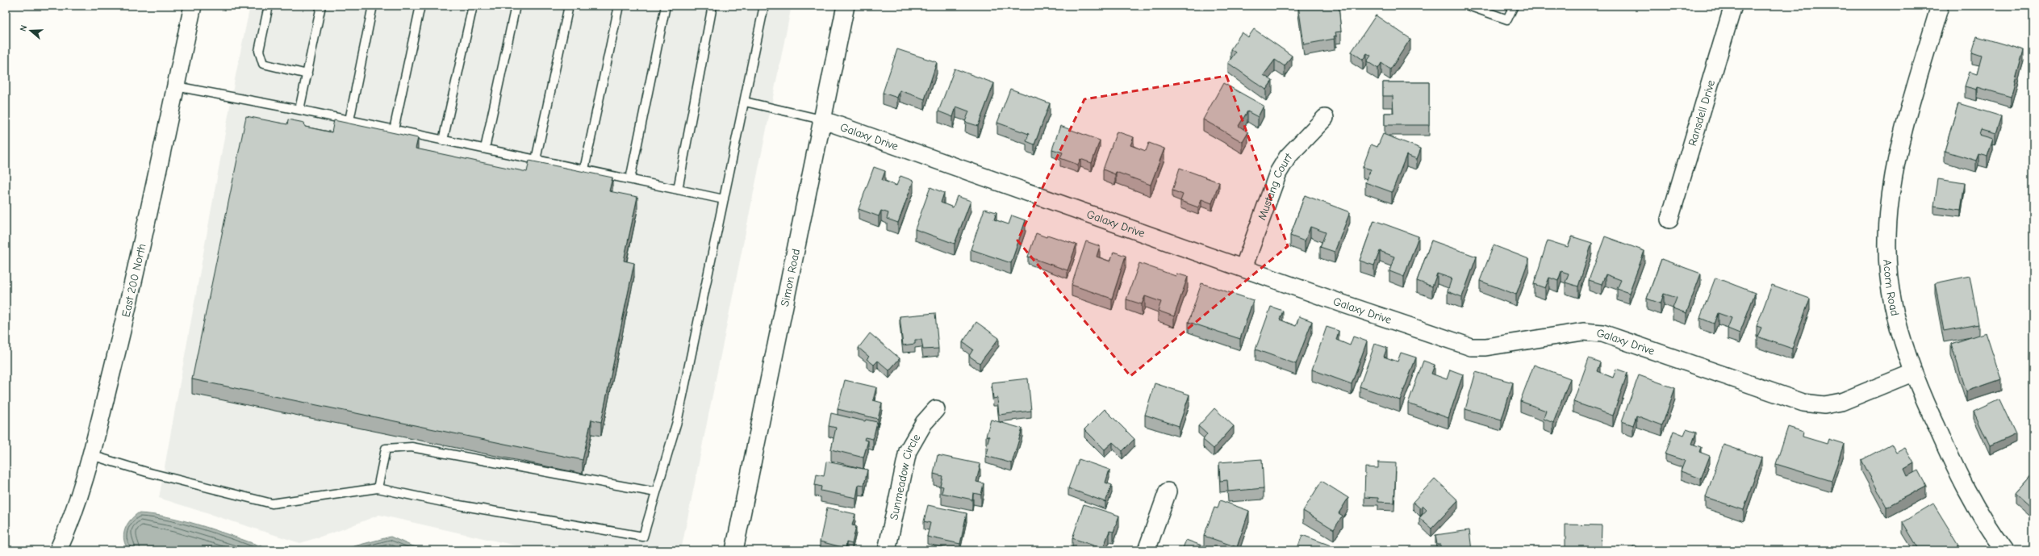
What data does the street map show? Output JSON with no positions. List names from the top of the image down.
{
  "streets": {
    "street": [
      "Ransdell Drive",
      "Galaxy Drive",
      "Mustang Court",
      "Simon Road",
      "East 200 North",
      "Acorn Road",
      "Sunmeadow Circle"
    ]
  },
  "crossings": [
    ["Galaxy Drive", "Mustang Court"],
    ["Galaxy Drive", "Simon Road"],
    ["Galaxy Drive", "Acorn Road"]
  ],
  "north": "left"
}
